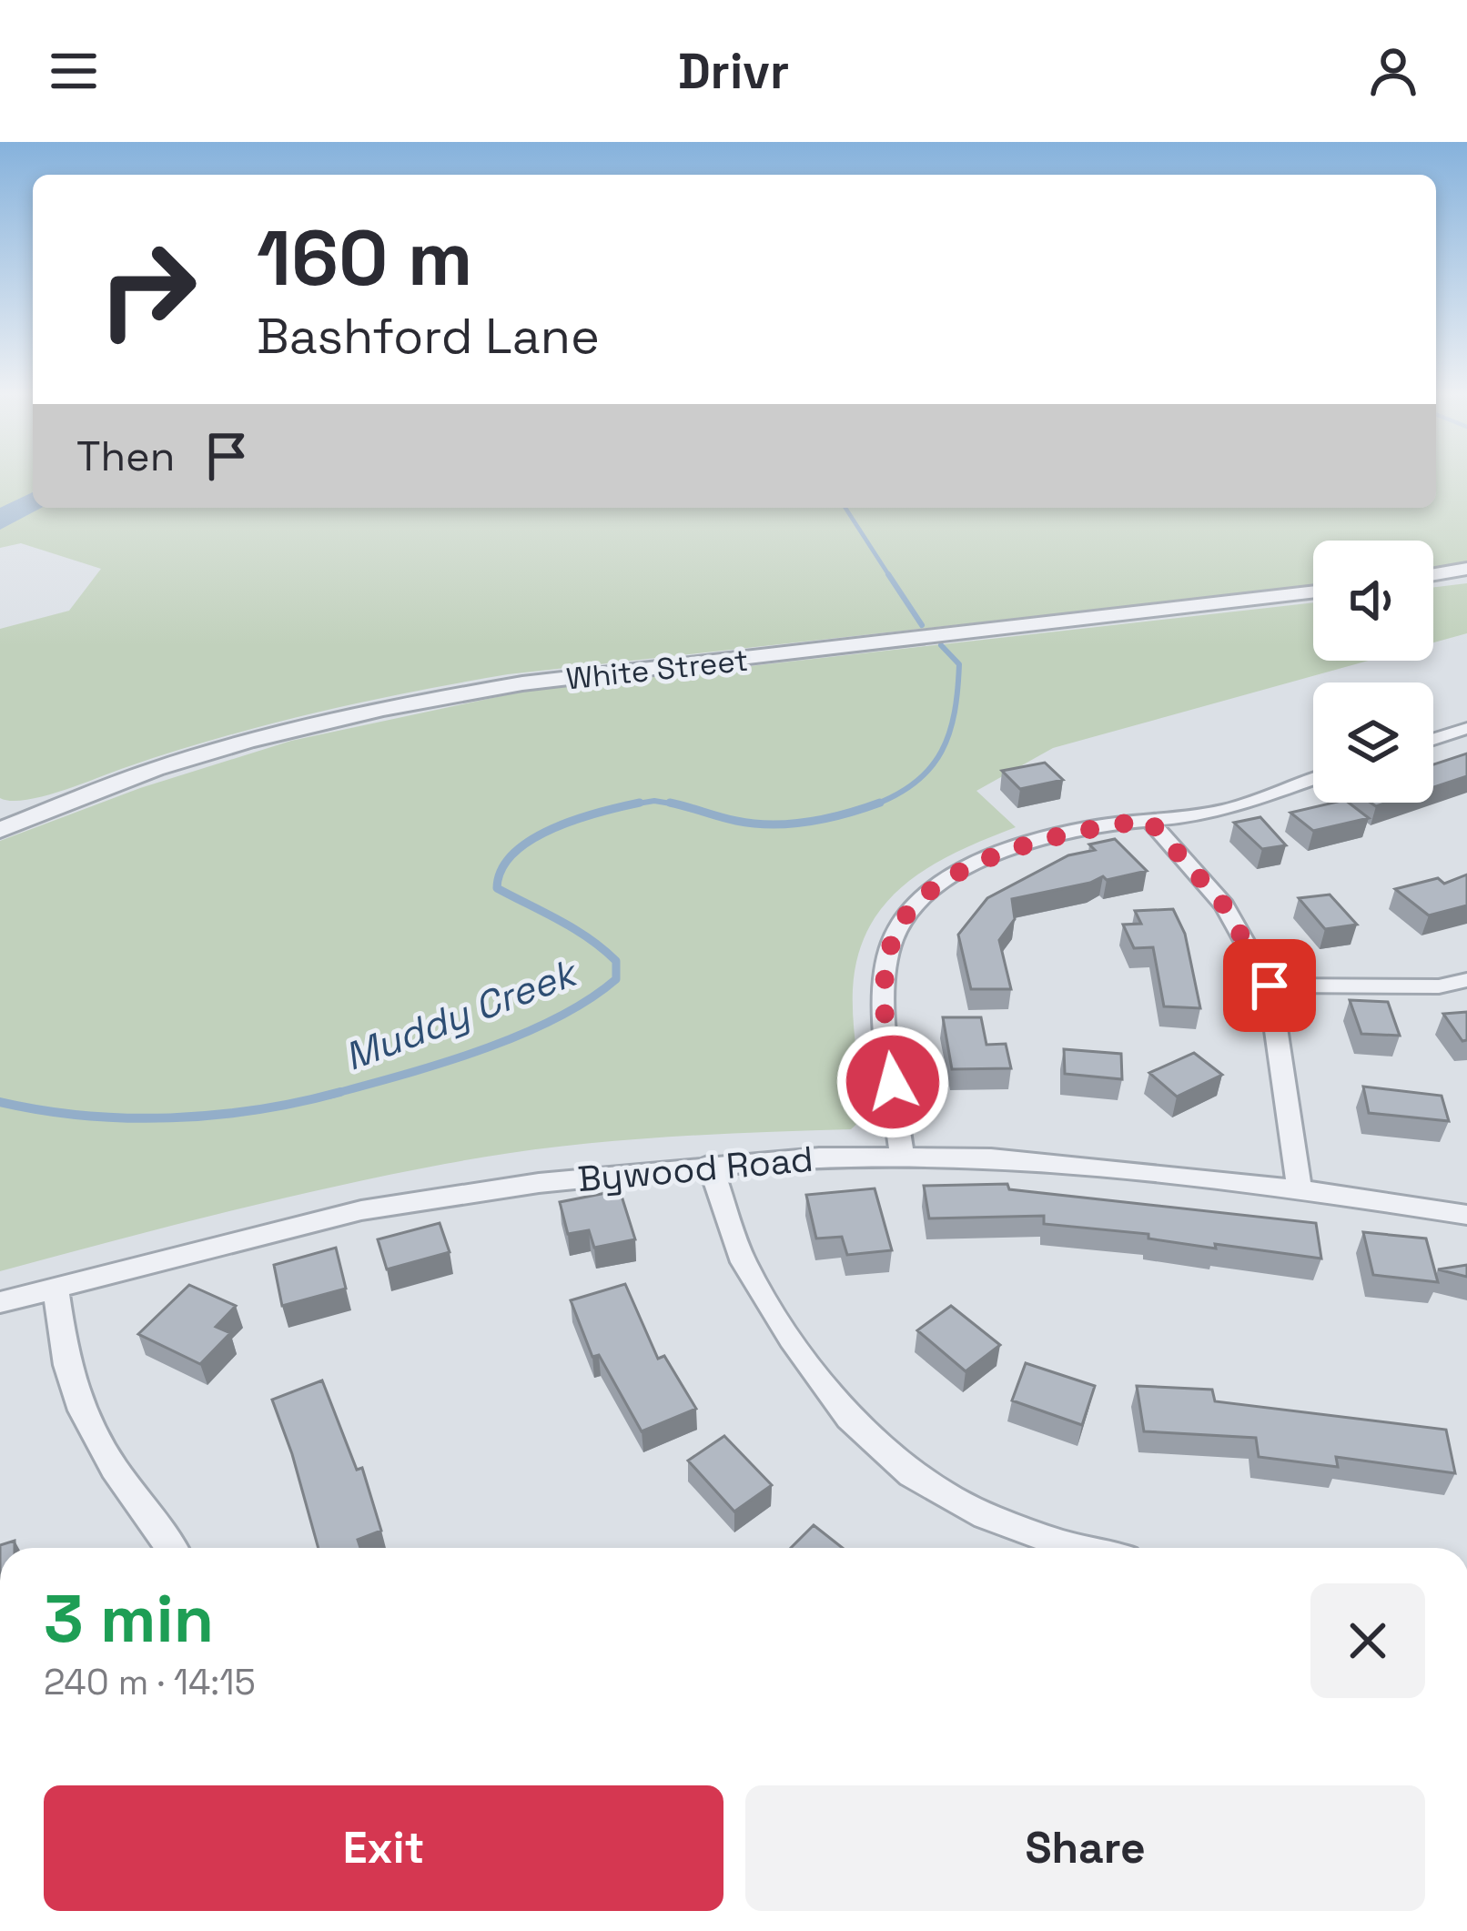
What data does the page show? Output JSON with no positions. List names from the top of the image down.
{
  "streets": {
    "street": ["White Street", "Bywood Road"]
  },
  "water": ["Muddy Creek"],
  "page": {
    "header": "Drivr",
    "turn": ["160 m", "Bashford Lane"],
    "then": "Then",
    "heading": ["3 min", "240 m · 14:15"],
    "buttons": ["Exit", "Share"]
  }
}
